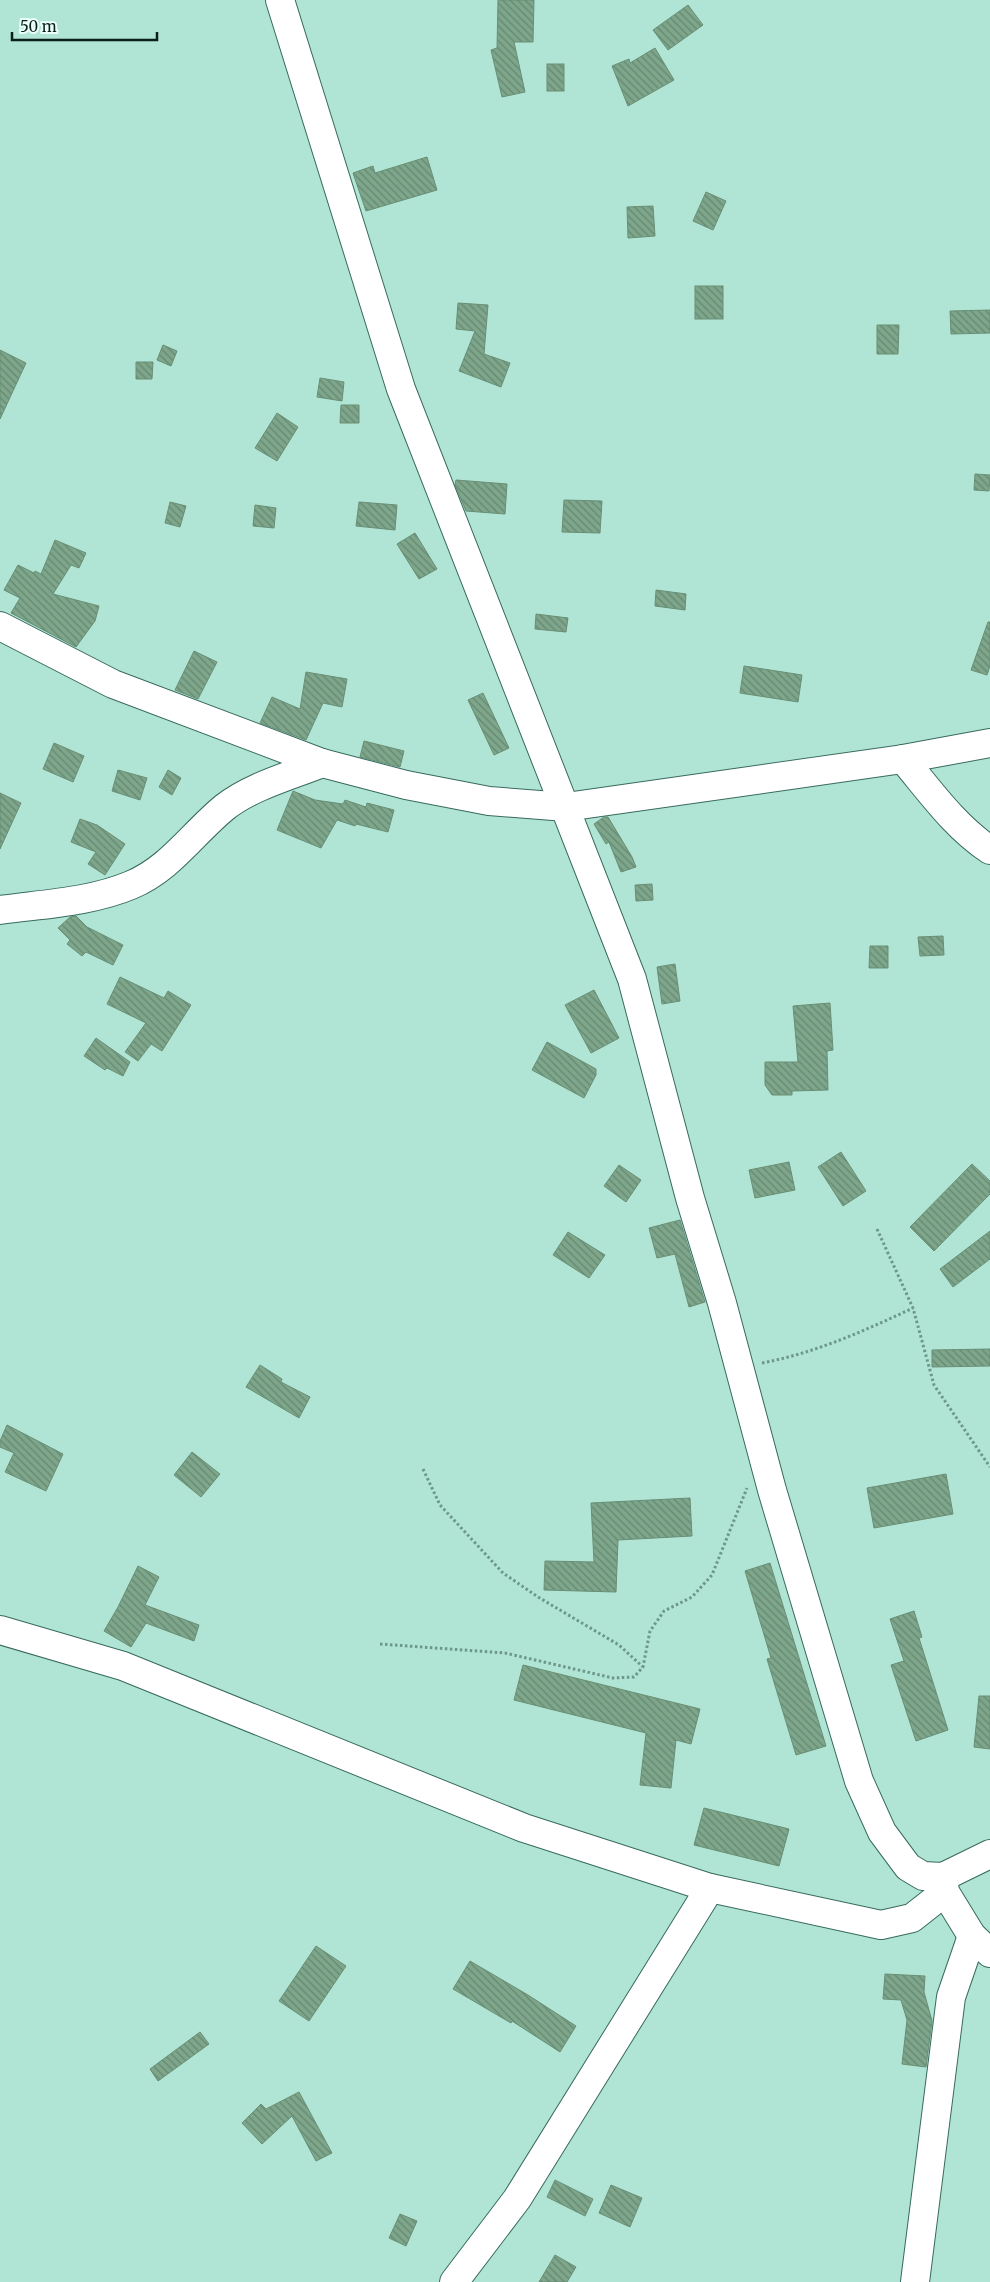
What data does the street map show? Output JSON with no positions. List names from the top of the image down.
{
  "scale_bar": "50 m"
}
